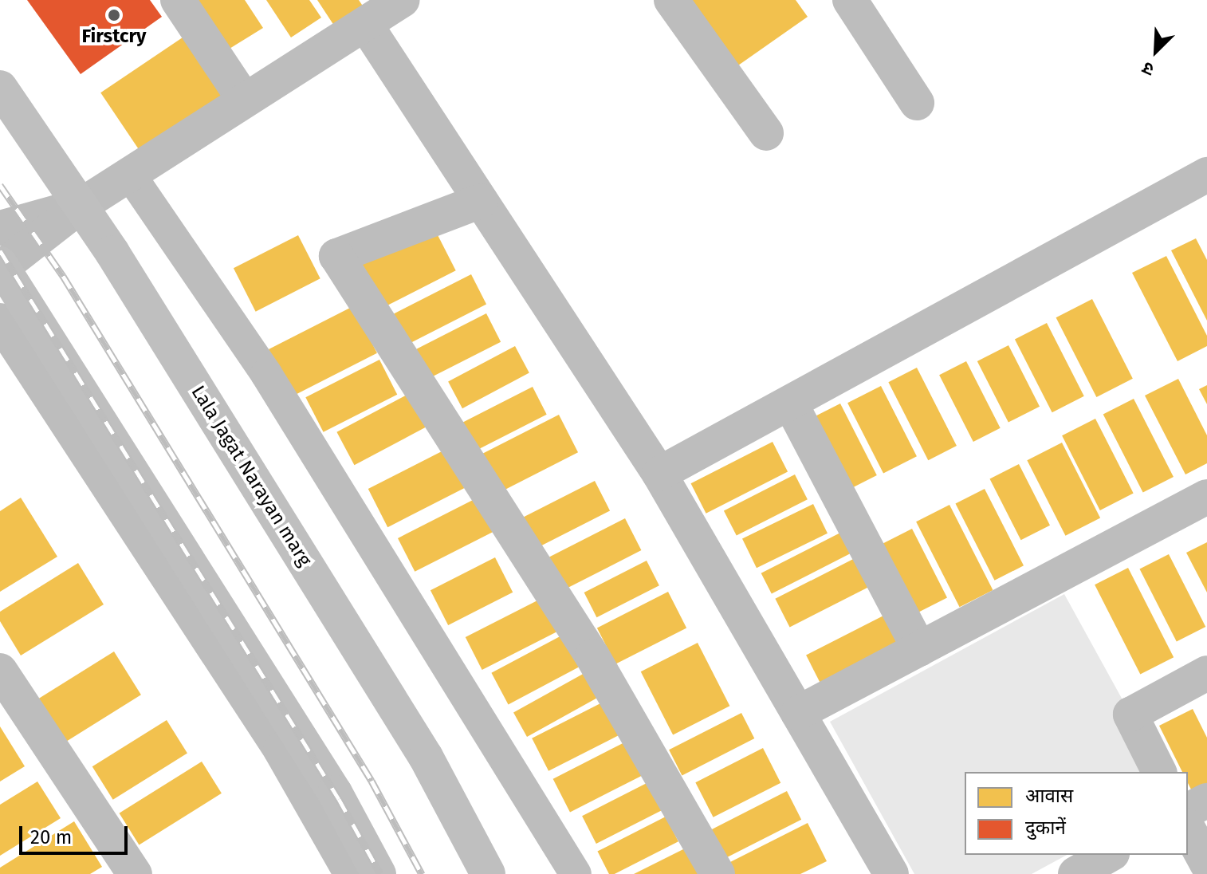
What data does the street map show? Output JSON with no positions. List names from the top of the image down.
{
  "streets": {
    "main road": ["Lala Jagat Narayan marg"]
  },
  "places": ["Firstcry"],
  "legend": ["आवास", "दुकानें"],
  "scale_bar": "20 m",
  "north": "bottom left"
}
